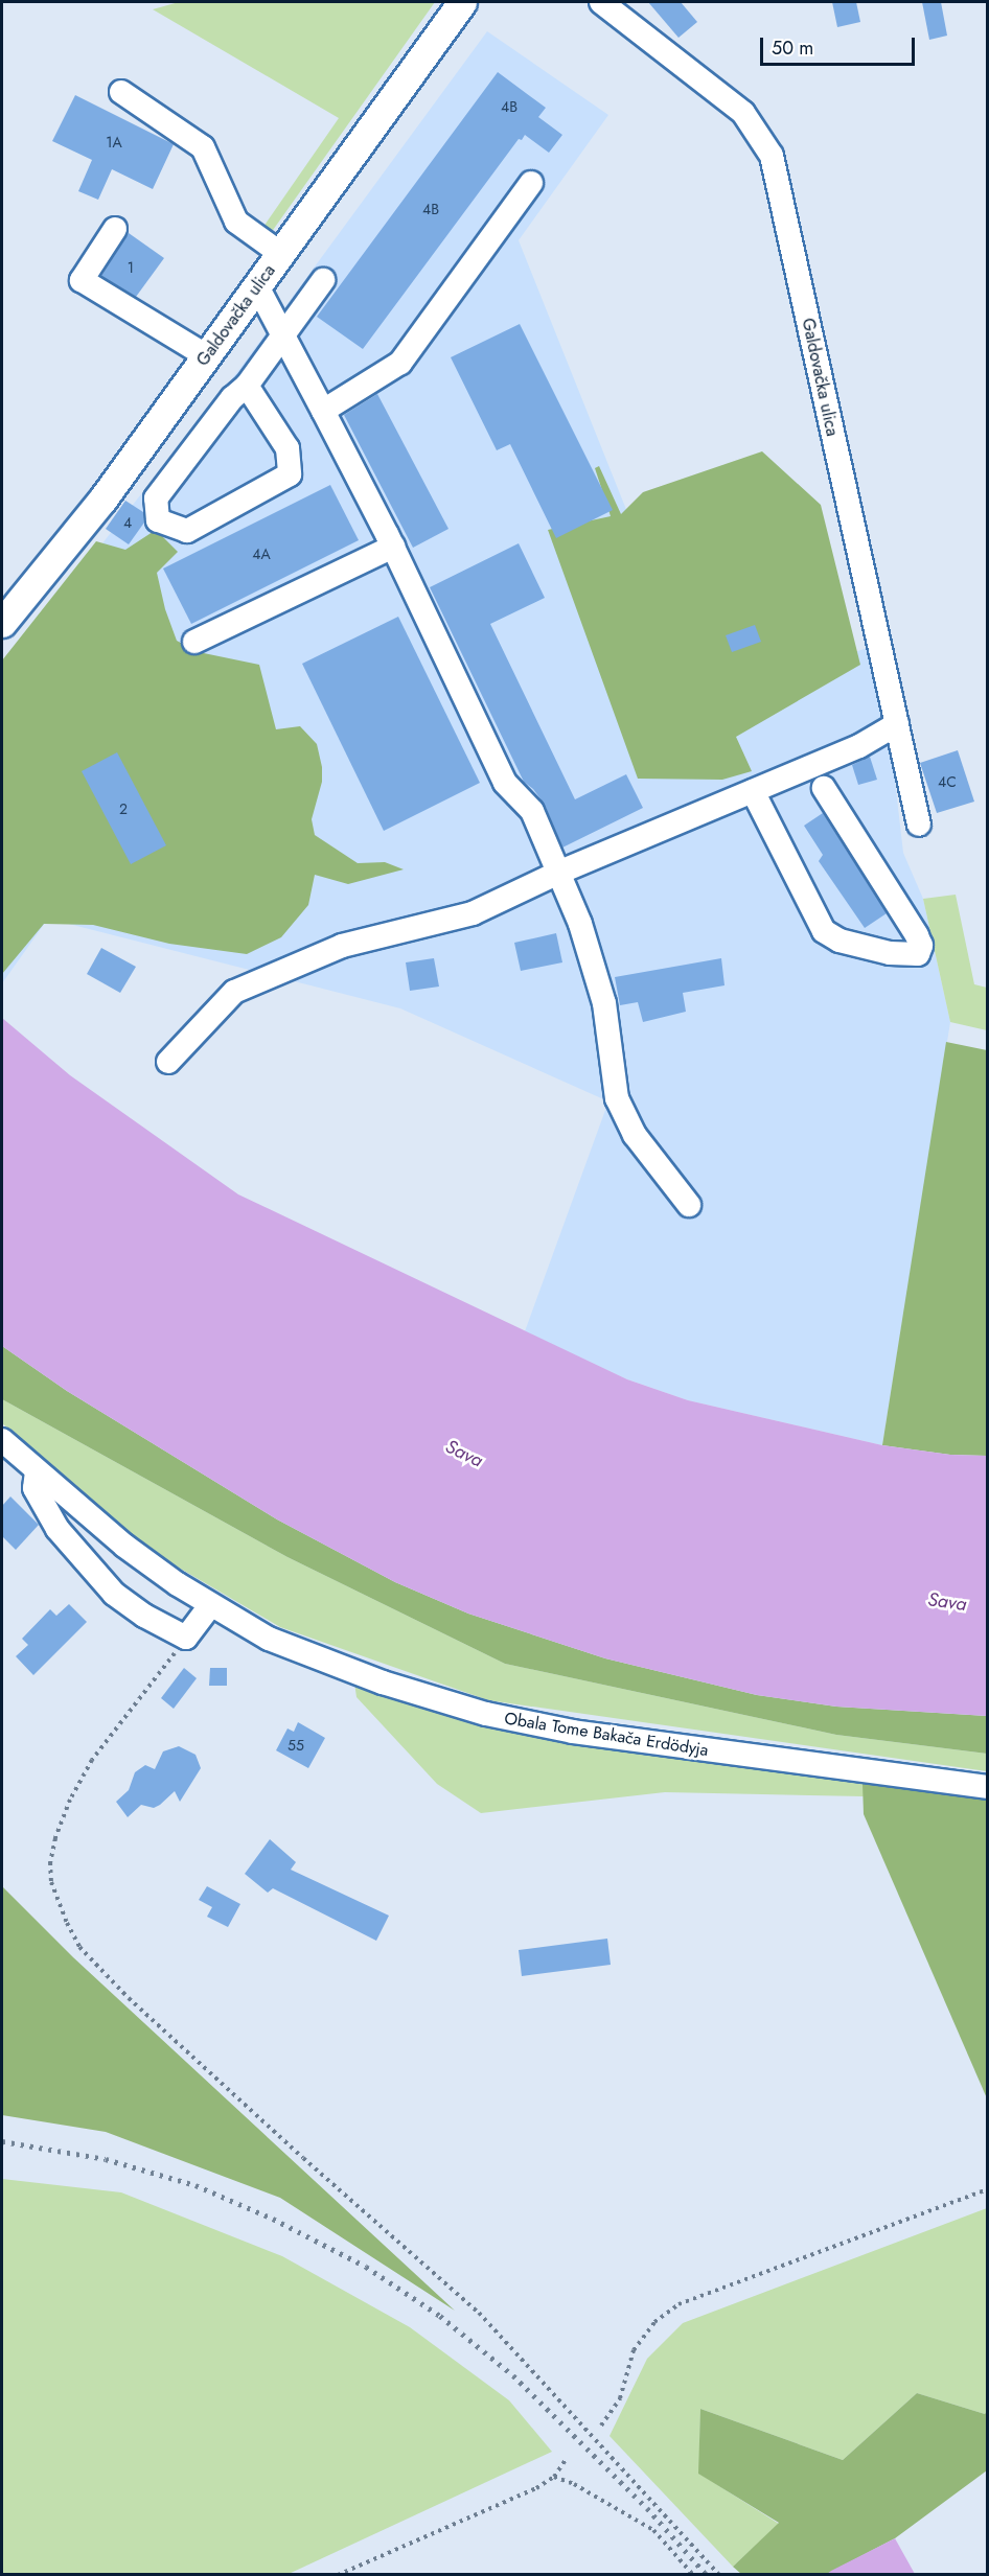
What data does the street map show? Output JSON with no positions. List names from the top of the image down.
{
  "streets": {
    "main road": ["Galdovačka ulica"],
    "street": ["Obala Tome Bakača Erdödyja"]
  },
  "water": ["Sava"],
  "house_numbers": [
    "4B",
    "1A",
    "4B",
    "1",
    "4",
    "4A",
    "4C",
    "2",
    "55"
  ],
  "scale_bar": "50 m"
}
